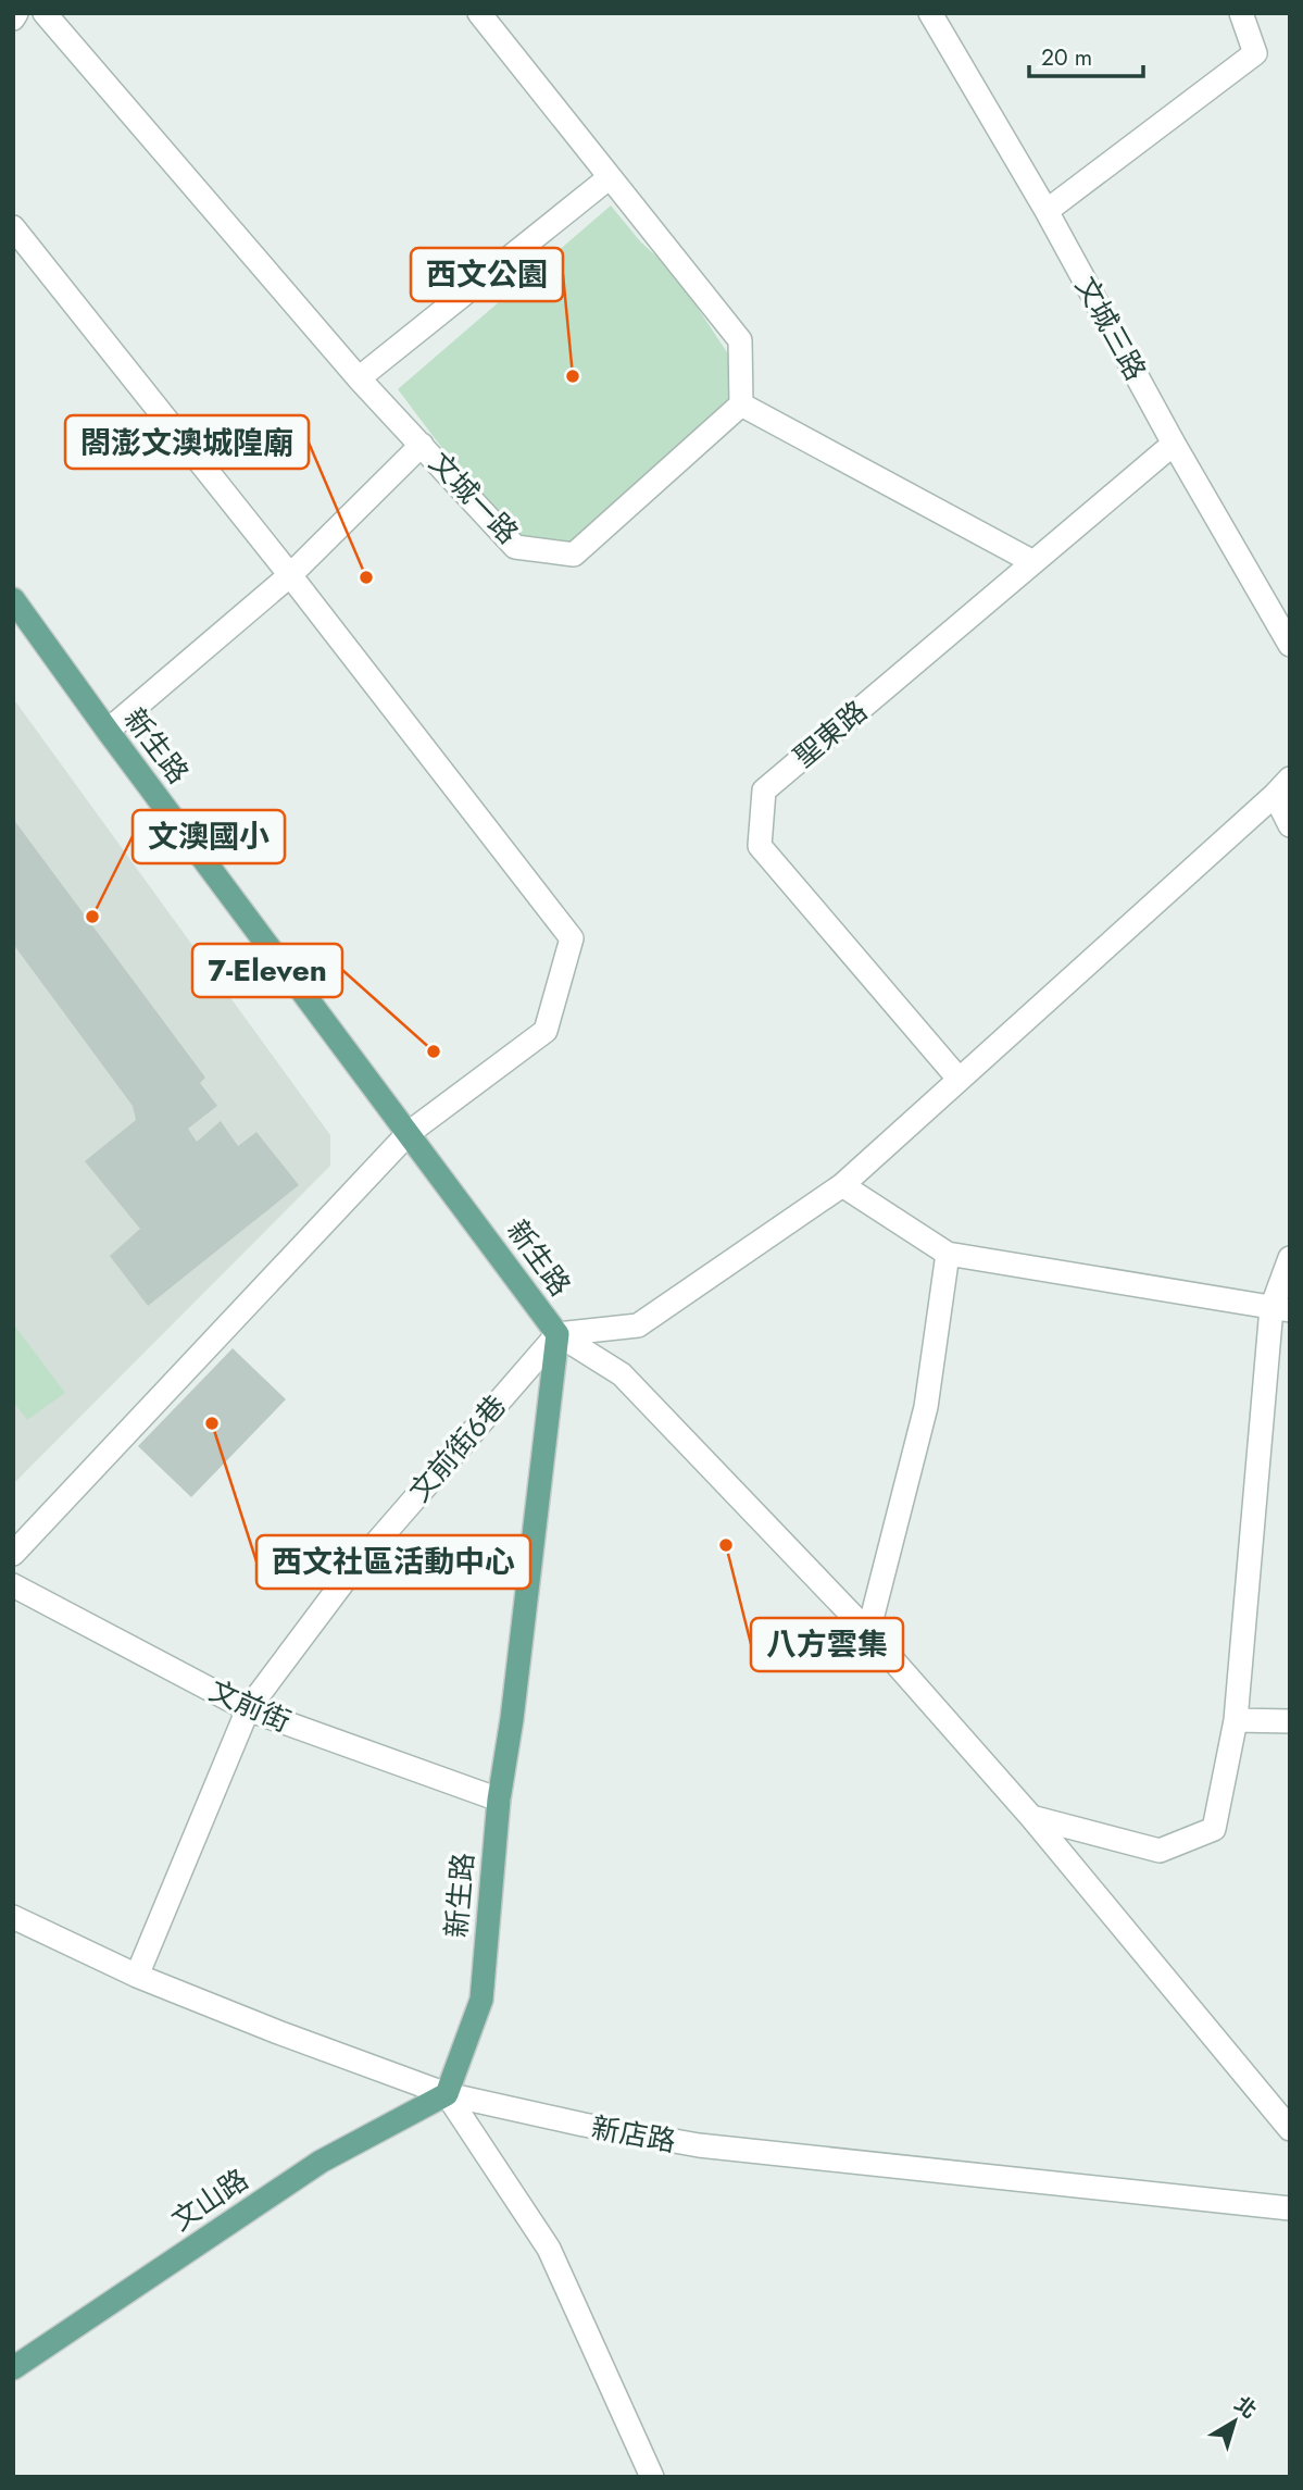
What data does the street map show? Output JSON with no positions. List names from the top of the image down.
{
  "streets": {
    "main road": ["新生路", "文山路"],
    "street": [
      "文城三路",
      "文城一路",
      "聖東路",
      "文前街6巷",
      "文前街",
      "新店路"
    ]
  },
  "crossings": [
    ["文城三路", "聖東路"],
    ["新生路", "文前街6巷"],
    ["新生路", "文前街"],
    ["新生路", "新店路"],
    ["新生路", "文山路"],
    ["文前街6巷", "文前街"],
    ["文前街6巷", "新店路"],
    ["新店路", "文山路"]
  ],
  "places": [
    "西文公園",
    "閤澎文澳城隍廟",
    "文澳國小",
    "7-Eleven",
    "西文社區活動中心",
    "八方雲集"
  ],
  "scale_bar": "20 m",
  "north": "top right"
}
